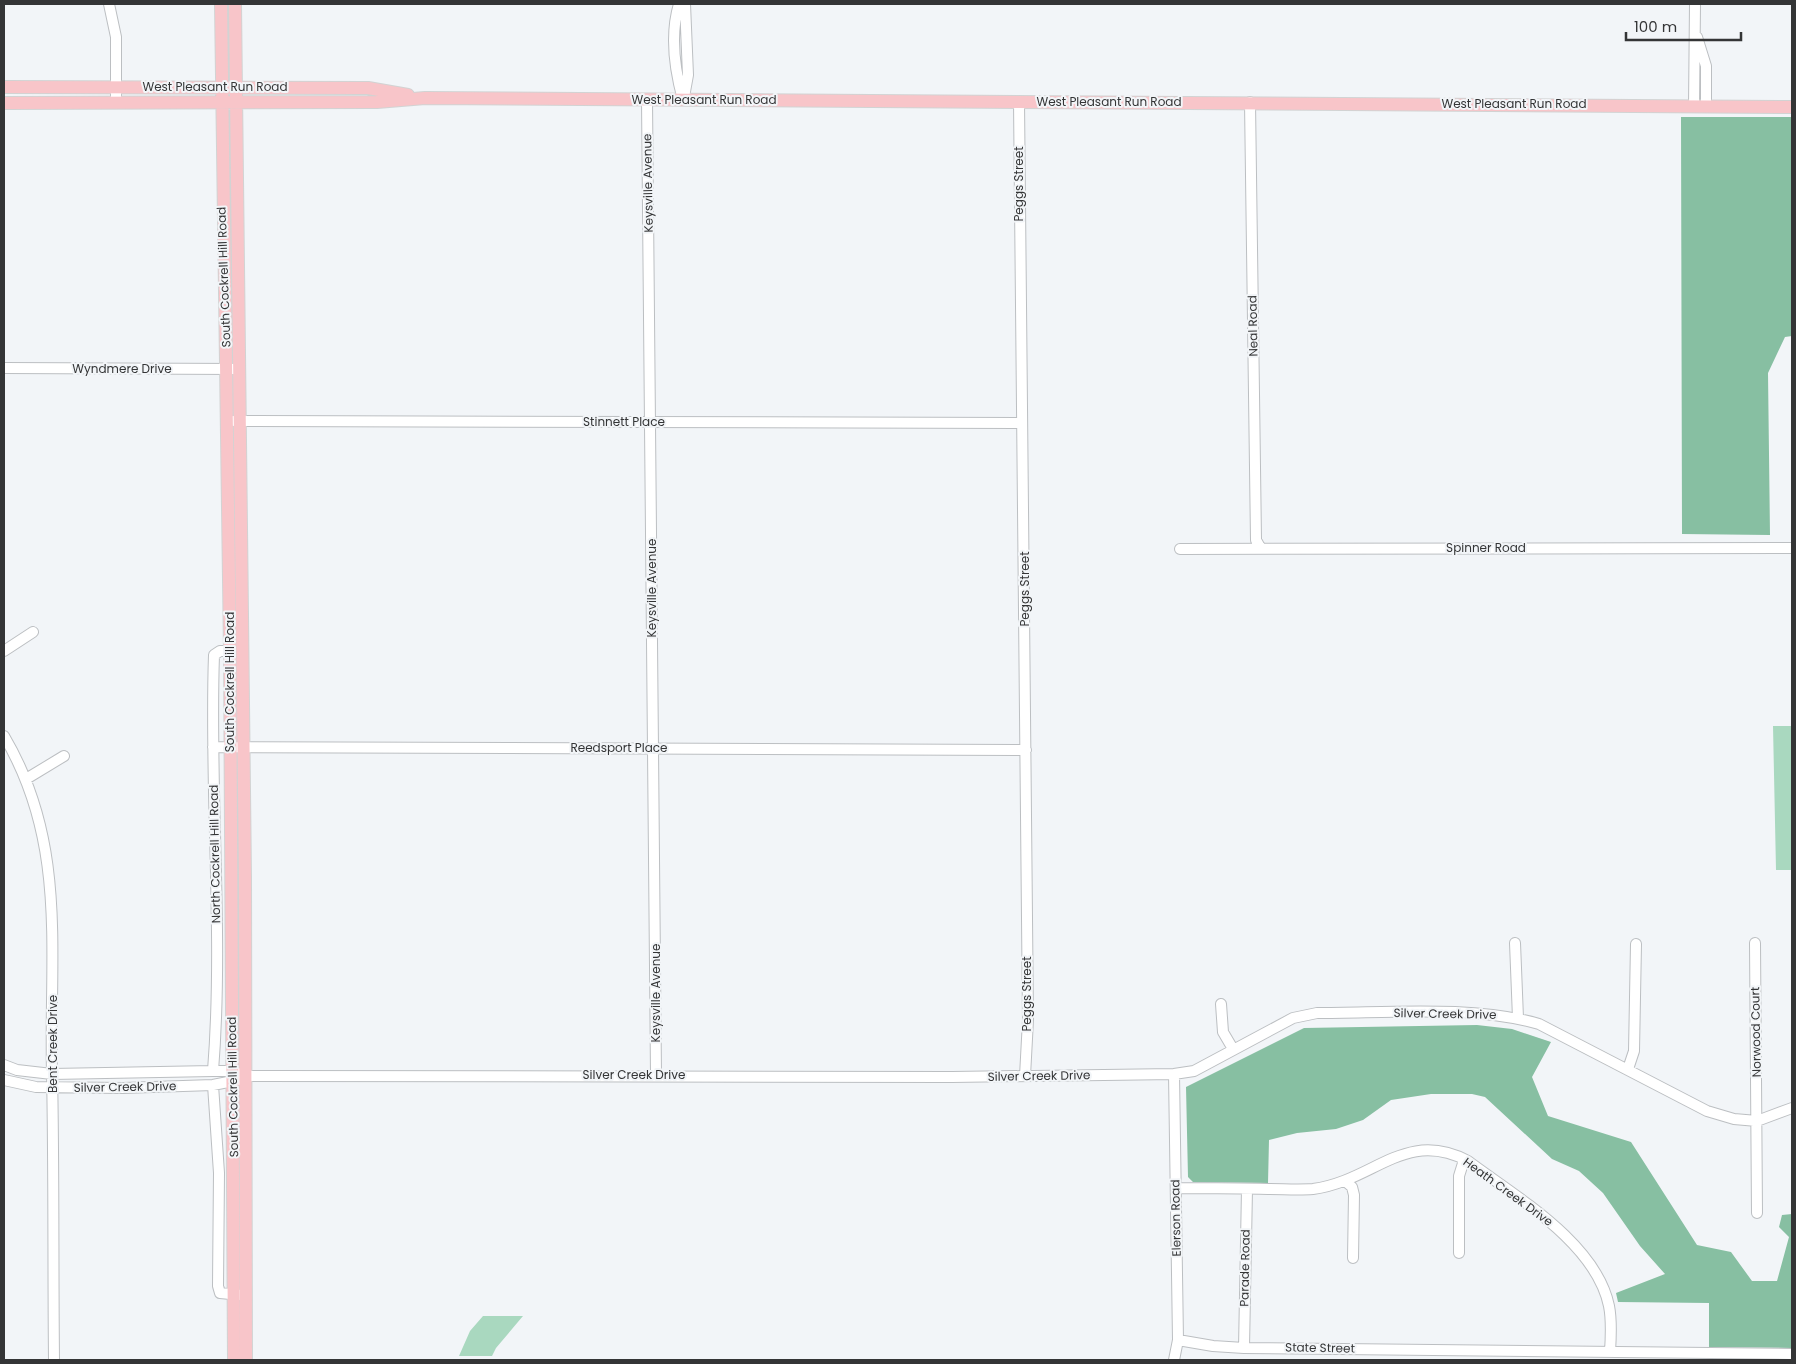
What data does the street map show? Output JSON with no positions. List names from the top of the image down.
{
  "streets": {
    "main road": ["West Pleasant Run Road", "South Cockrell Hill Road"],
    "street": [
      "Keysville Avenue",
      "Peggs Street",
      "Neal Road",
      "Wyndmere Drive",
      "Stinnett Place",
      "Spinner Road",
      "Reedsport Place",
      "North Cockrell Hill Road",
      "Silver Creek Drive",
      "Norwood Court",
      "Bent Creek Drive",
      "Heath Creek Drive",
      "Elerson Road",
      "Parade Road",
      "State Street"
    ]
  },
  "crossings": [
    ["West Pleasant Run Road", "Keysville Avenue"],
    ["West Pleasant Run Road", "Peggs Street"],
    ["West Pleasant Run Road", "South Cockrell Hill Road"],
    ["West Pleasant Run Road", "Neal Road"],
    ["Keysville Avenue", "Stinnett Place"],
    ["Keysville Avenue", "Reedsport Place"],
    ["Keysville Avenue", "Silver Creek Drive"],
    ["Peggs Street", "Stinnett Place"],
    ["Peggs Street", "Reedsport Place"],
    ["Peggs Street", "Silver Creek Drive"],
    ["South Cockrell Hill Road", "Wyndmere Drive"],
    ["South Cockrell Hill Road", "Stinnett Place"],
    ["South Cockrell Hill Road", "Reedsport Place"],
    ["South Cockrell Hill Road", "North Cockrell Hill Road"],
    ["South Cockrell Hill Road", "Silver Creek Drive"],
    ["Neal Road", "Spinner Road"],
    ["Reedsport Place", "North Cockrell Hill Road"],
    ["North Cockrell Hill Road", "Silver Creek Drive"],
    ["Silver Creek Drive", "Norwood Court"],
    ["Silver Creek Drive", "Bent Creek Drive"],
    ["Silver Creek Drive", "Elerson Road"],
    ["Heath Creek Drive", "Elerson Road"],
    ["Heath Creek Drive", "Parade Road"],
    ["Heath Creek Drive", "State Street"],
    ["Elerson Road", "State Street"],
    ["Parade Road", "State Street"]
  ],
  "scale_bar": "100 m"
}
